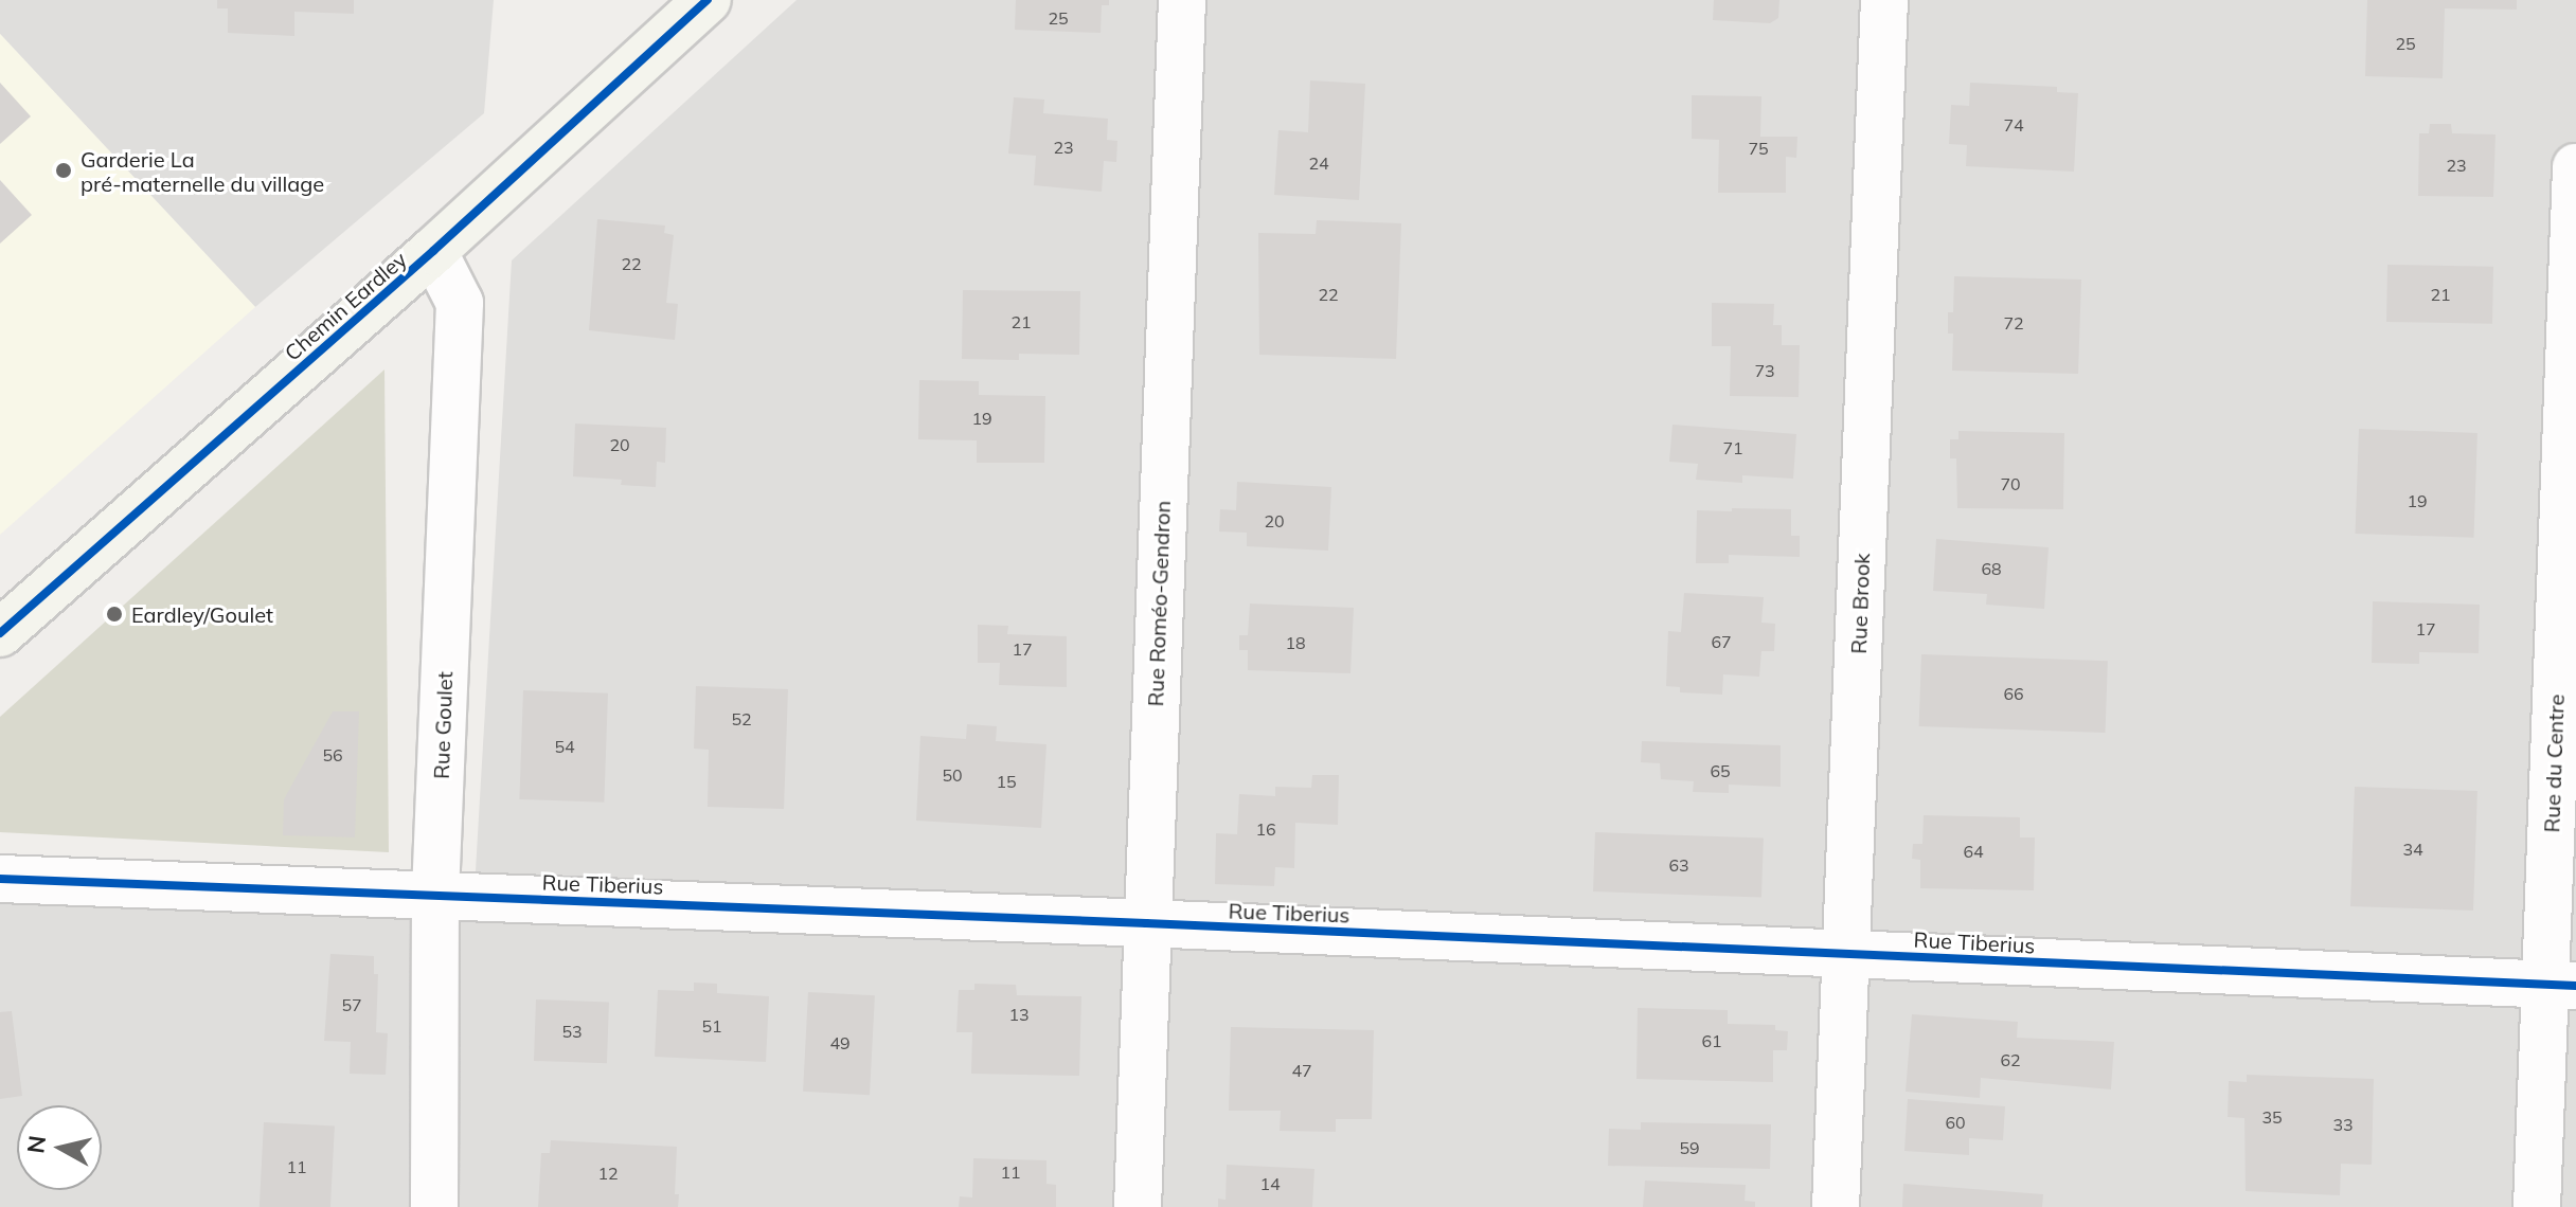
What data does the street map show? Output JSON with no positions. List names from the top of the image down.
{
  "streets": {
    "main road": ["Chemin Eardley"],
    "street": [
      "Rue Roméo-Gendron",
      "Rue Brook",
      "Rue Goulet",
      "Rue du Centre",
      "Rue Tiberius"
    ]
  },
  "crossings": [
    ["Chemin Eardley", "Rue Goulet"],
    ["Rue Roméo-Gendron", "Rue Tiberius"],
    ["Rue Brook", "Rue Tiberius"],
    ["Rue Goulet", "Rue Tiberius"],
    ["Rue du Centre", "Rue Tiberius"]
  ],
  "places": ["Garderie La pré-maternelle du village", "Eardley/Goulet"],
  "house_numbers": [
    "25",
    "25",
    "74",
    "23",
    "75",
    "24",
    "23",
    "22",
    "22",
    "21",
    "21",
    "72",
    "73",
    "19",
    "20",
    "71",
    "70",
    "19",
    "20",
    "68",
    "17",
    "67",
    "18",
    "17",
    "66",
    "52",
    "54",
    "56",
    "65",
    "50",
    "15",
    "16",
    "34",
    "64",
    "63",
    "57",
    "13",
    "51",
    "53",
    "61",
    "49",
    "62",
    "47",
    "35",
    "60",
    "33",
    "59",
    "11",
    "11",
    "12",
    "14"
  ],
  "north": "left"
}
